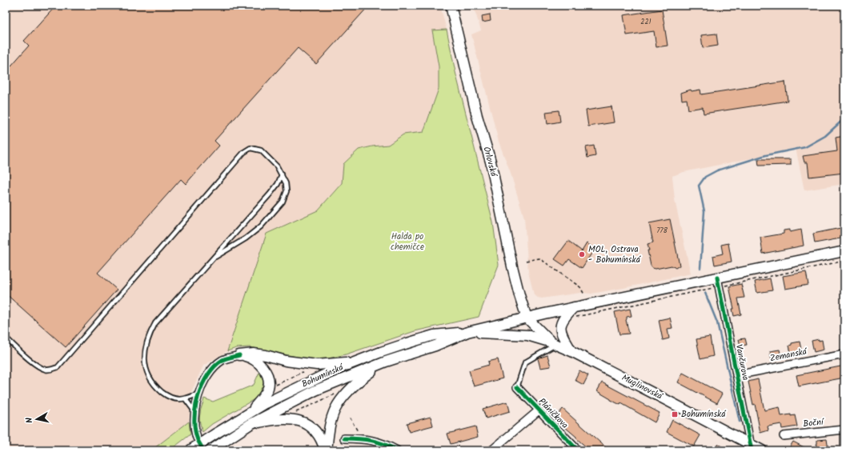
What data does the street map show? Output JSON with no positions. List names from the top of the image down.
{
  "streets": {
    "main road": ["Orlovská", "Bohumínská", "Muglinovská"],
    "street": [
      "Zemanská",
      "Vančurova",
      "Pláničkova",
      "Boční"
    ]
  },
  "crossings": [
    ["Orlovská", "Bohumínská"],
    ["Orlovská", "Muglinovská"],
    ["Zemanská", "Vančurova"],
    ["Vančurova", "Bohumínská"],
    ["Vančurova", "Muglinovská"],
    ["Bohumínská", "Muglinovská"]
  ],
  "parks": ["Halda po chemičce"],
  "places": {
    "other": ["MOL, Ostrava - Bohumínská"],
    "transit": ["Bohumínská"]
  },
  "house_numbers": ["221", "778"],
  "north": "left"
}
